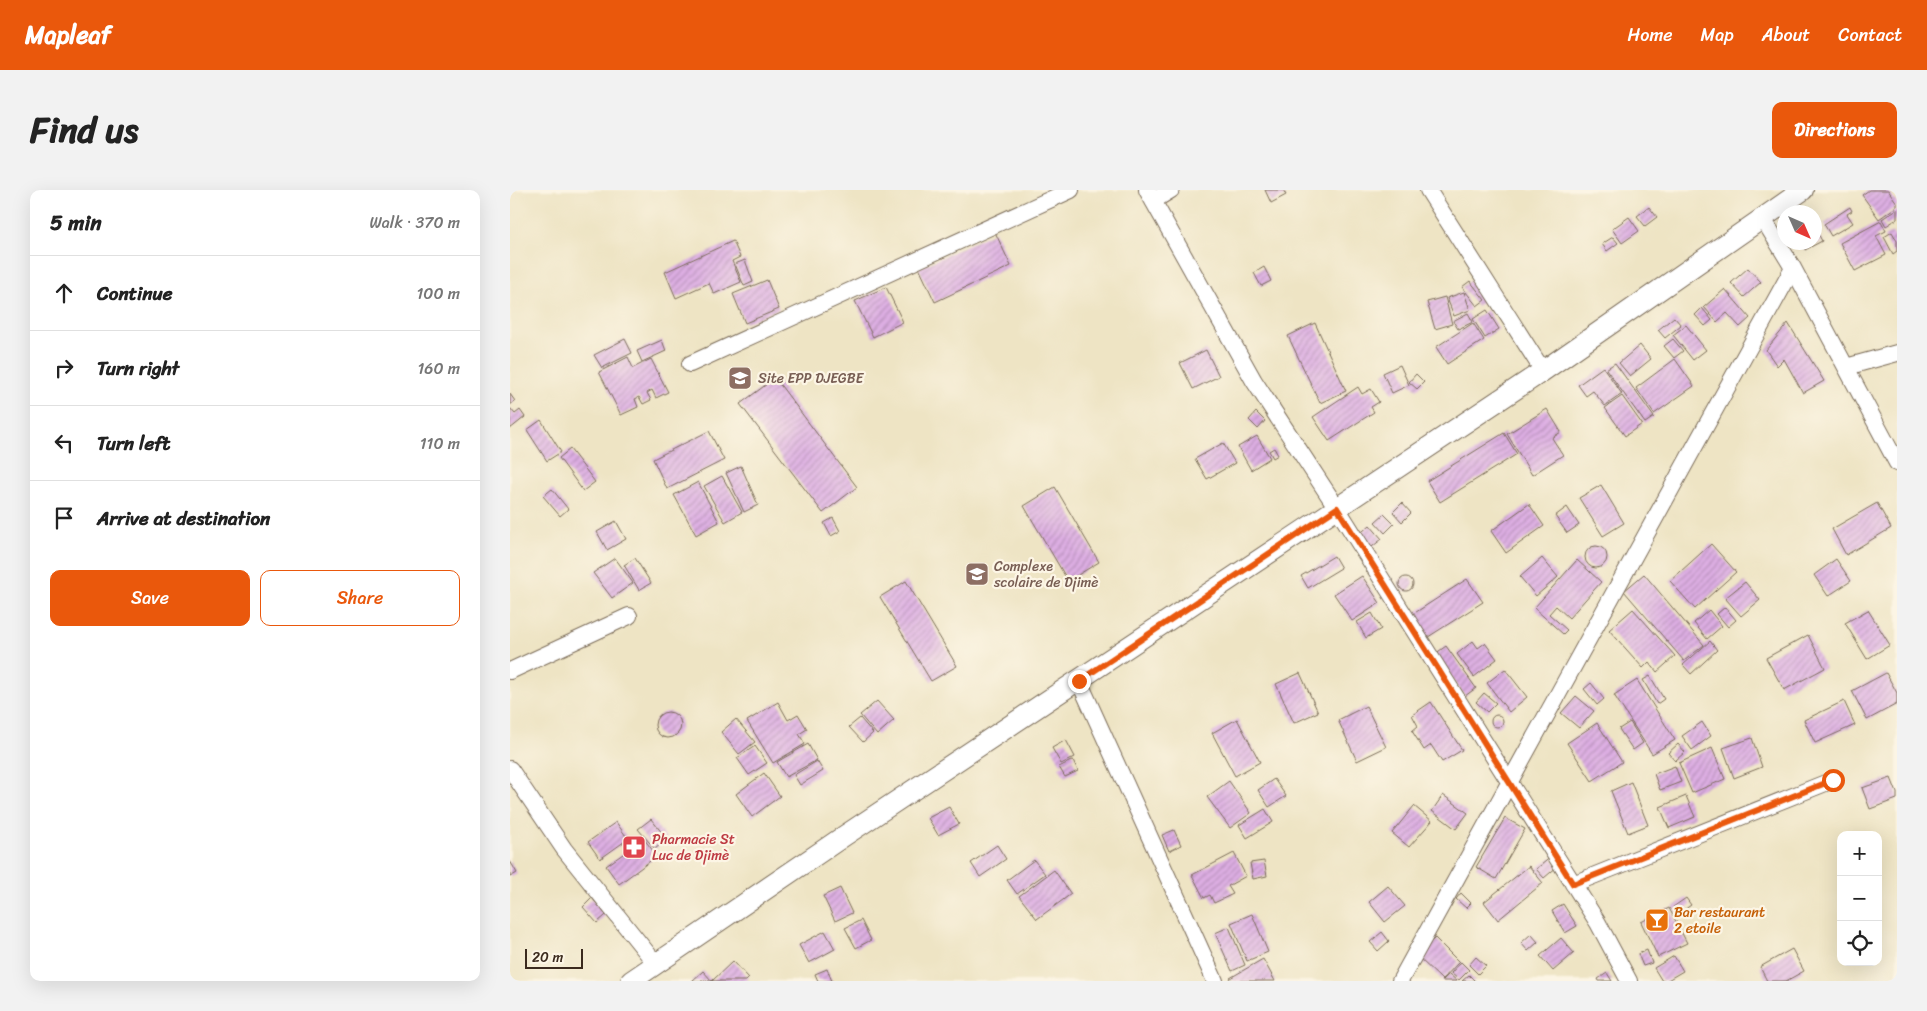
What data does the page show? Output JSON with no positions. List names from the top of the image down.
{
  "places": {
    "school or university": ["Site EPP DJEGBE", "Complexe scolaire de Djimè"],
    "pharmacy": ["Pharmacie St Luc de Djimè"],
    "bar": ["Bar restaurant 2 etoile"]
  },
  "scale_bar": "20 m",
  "north": "bottom right",
  "page": {
    "header": "Mapleaf",
    "nav": [
      "Home",
      "Map",
      "About",
      "Contact"
    ],
    "title": "Find us",
    "buttons": [
      "Directions",
      ["Save", "Share"]
    ],
    "heading": ["5 min", "Walk · 370 m"],
    "list": [
      ["Continue", "100 m"],
      ["Turn right", "160 m"],
      ["Turn left", "110 m"],
      "Arrive at destination"
    ],
    "map_buttons": ["+", "−"],
    "scale": "20 m"
  }
}
